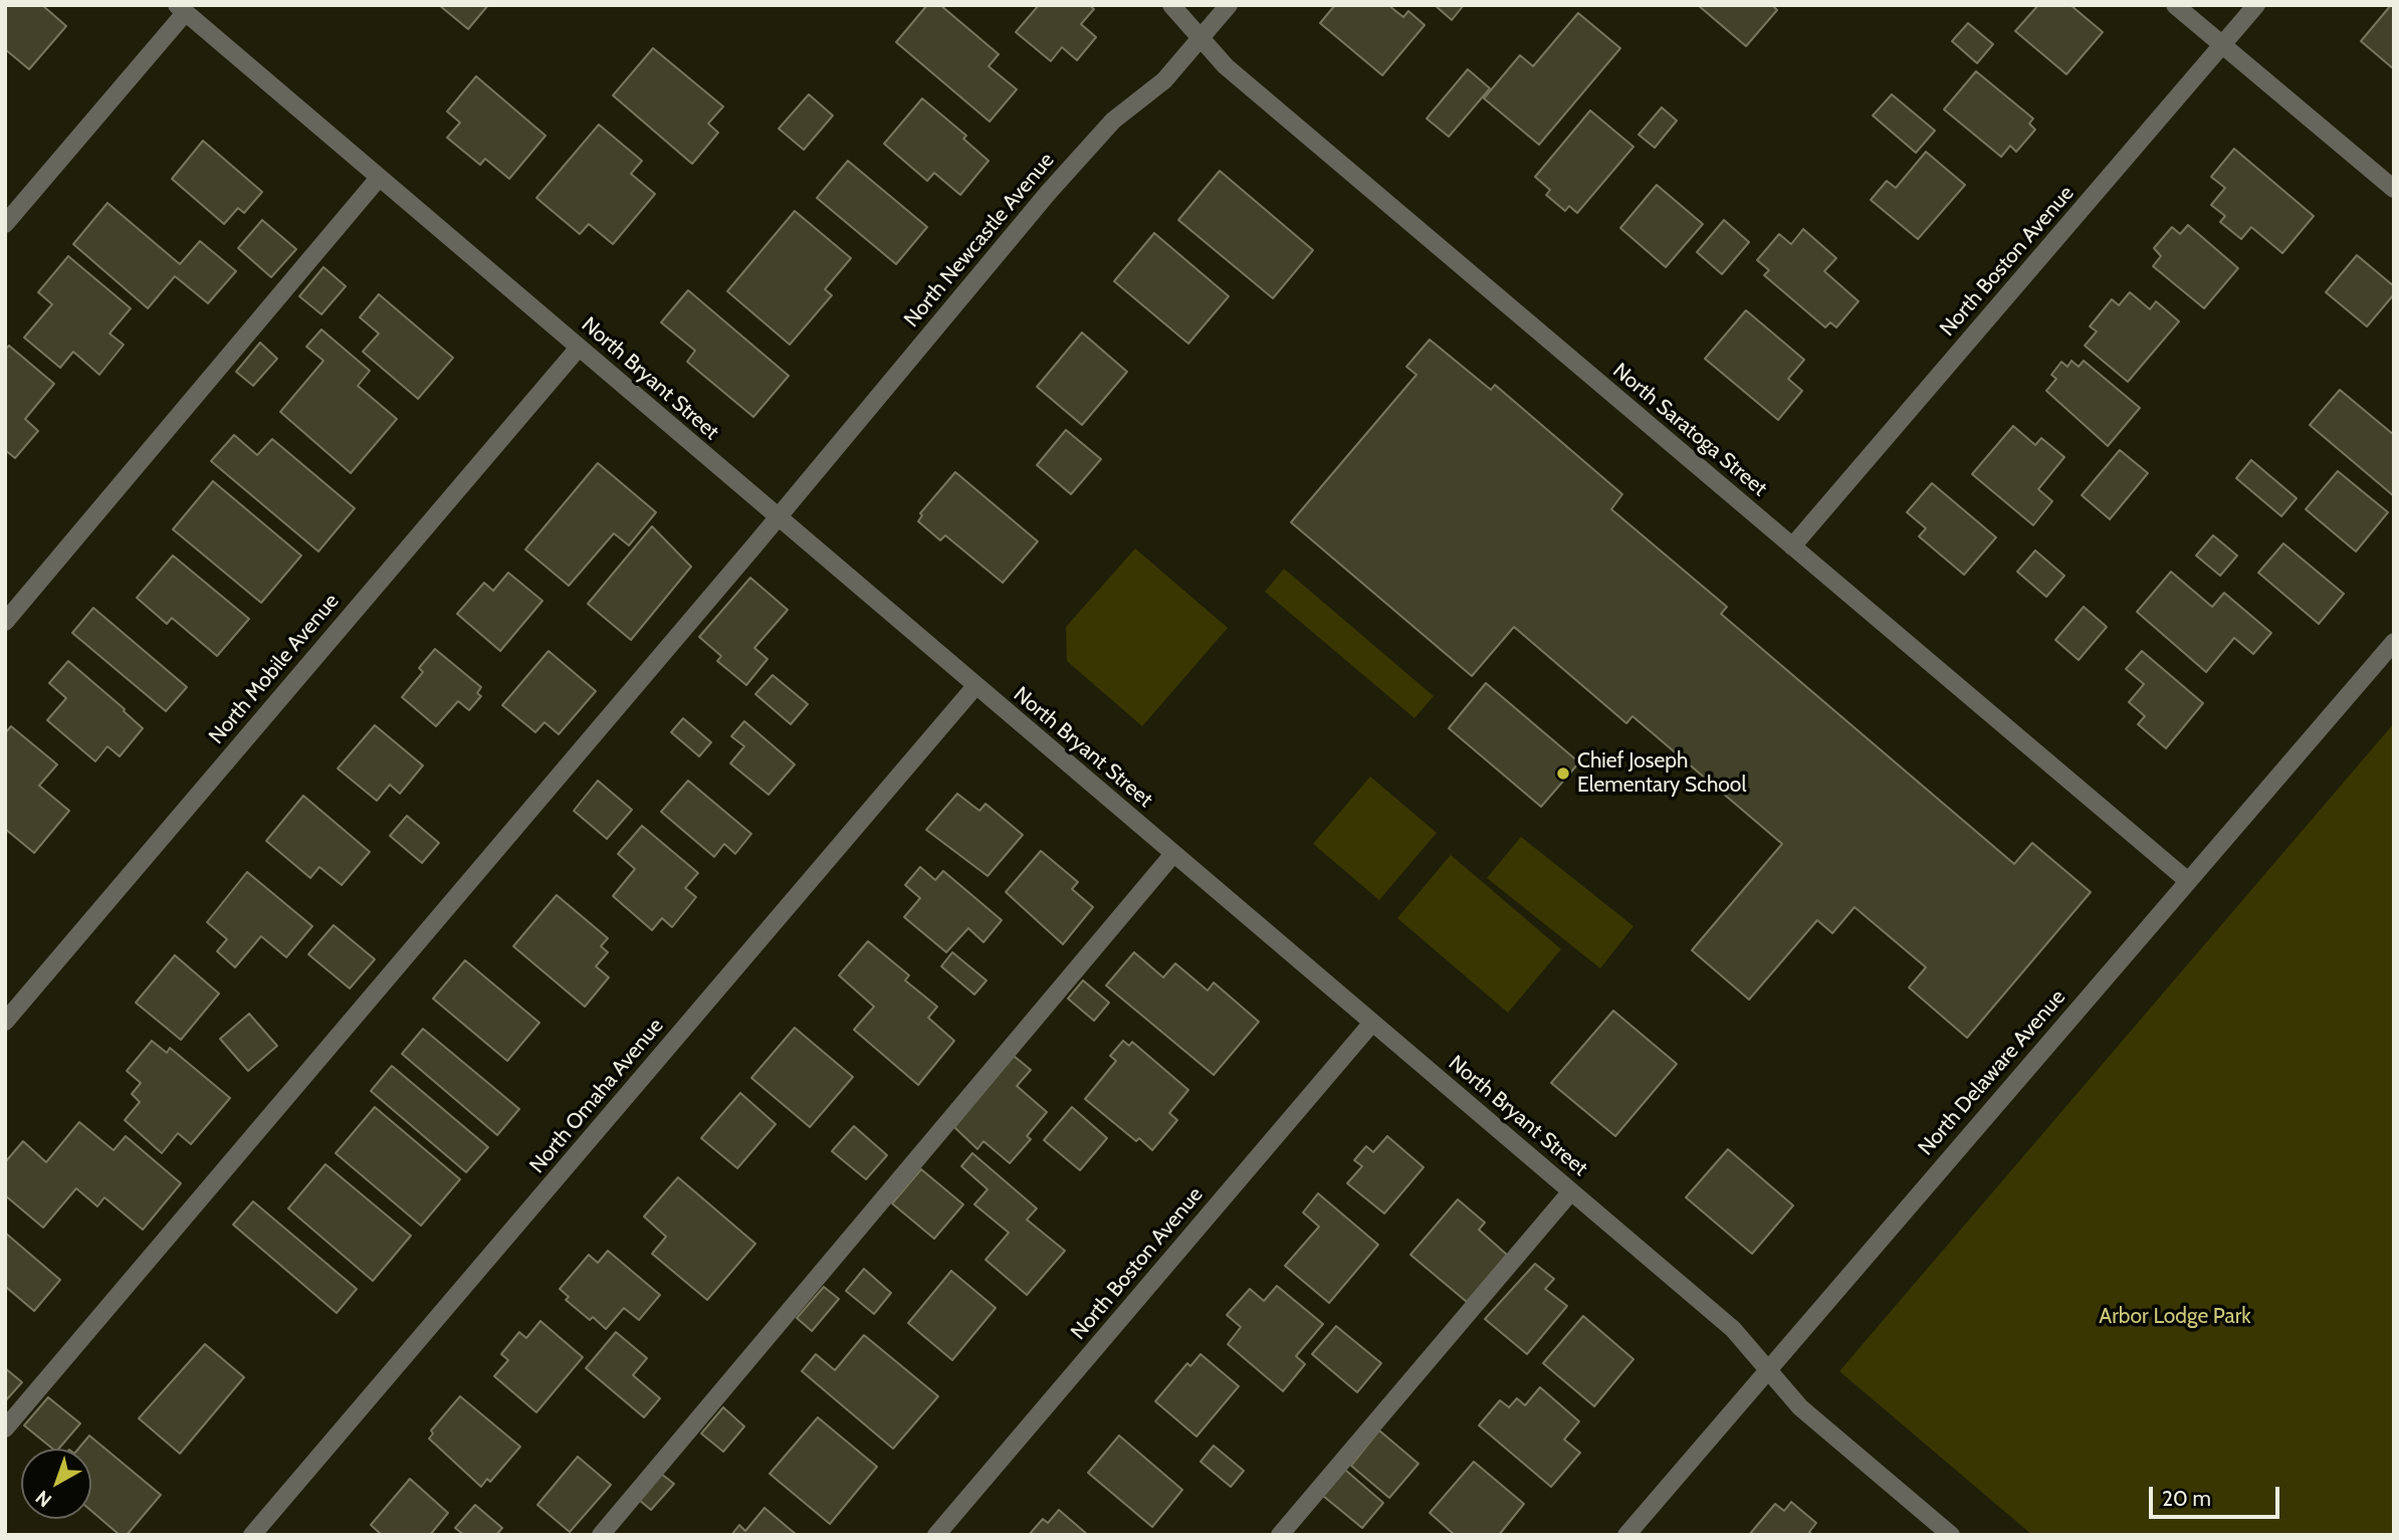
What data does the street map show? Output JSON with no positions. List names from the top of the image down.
{
  "streets": {
    "street": [
      "North Newcastle Avenue",
      "North Boston Avenue",
      "North Bryant Street",
      "North Saratoga Street",
      "North Mobile Avenue",
      "North Delaware Avenue",
      "North Omaha Avenue"
    ]
  },
  "crossings": [
    ["North Newcastle Avenue", "North Bryant Street"],
    ["North Newcastle Avenue", "North Saratoga Street"],
    ["North Boston Avenue", "North Bryant Street"],
    ["North Boston Avenue", "North Saratoga Street"],
    ["North Bryant Street", "North Mobile Avenue"],
    ["North Bryant Street", "North Delaware Avenue"],
    ["North Bryant Street", "North Omaha Avenue"],
    ["North Saratoga Street", "North Delaware Avenue"]
  ],
  "parks": ["Arbor Lodge Park"],
  "places": ["Chief Joseph Elementary School"],
  "scale_bar": "20 m",
  "north": "bottom left"
}
